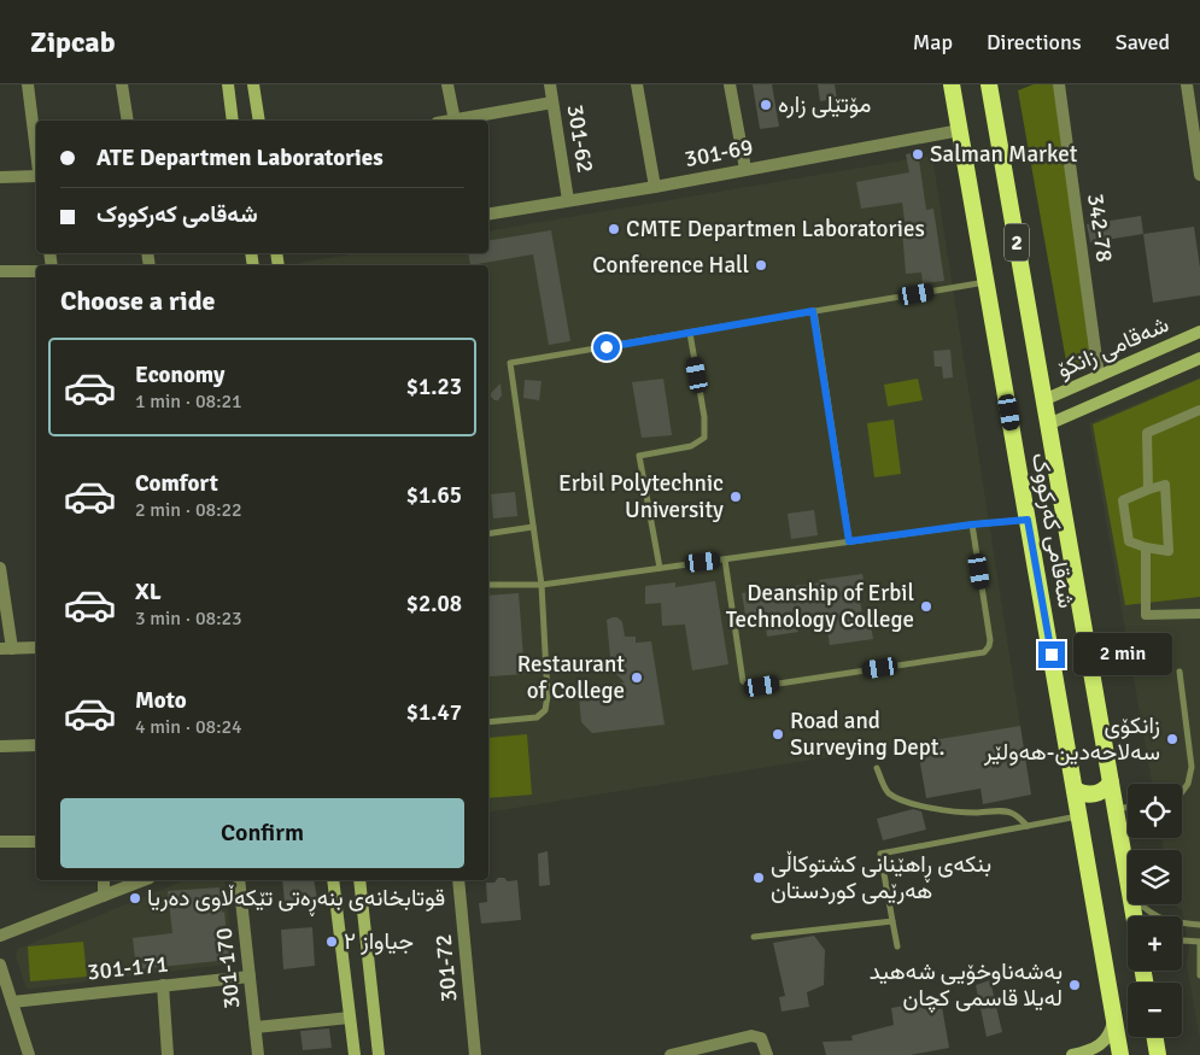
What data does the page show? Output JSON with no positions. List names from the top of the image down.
{
  "streets": {
    "highway": ["2", "شەقامی کەرکووک"],
    "main road": ["شەقامی زانکۆ"],
    "street": [
      "301-62",
      "301-69",
      "342-78",
      "301-171",
      "301-170",
      "301-72"
    ]
  },
  "crossings": [
    ["301-62", "301-69"],
    ["301-69", "شەقامی کەرکووک"],
    ["342-78", "شەقامی زانکۆ"],
    ["شەقامی زانکۆ", "شەقامی کەرکووک"],
    ["301-171", "301-170"]
  ],
  "places": [
    "مۆتێلی زارە",
    "Salman Market",
    "CMTE Departmen Laboratories",
    "Conference Hall",
    "Erbil Polytechnic University",
    "Deanship of Erbil Technology College",
    "Restaurant of College",
    "Road and Surveying Dept.",
    "زانکۆی سەلاحەدین-هەولێر",
    "بنکەی ڕاهێنانی کشتوکاڵی هەرێمی کوردستان",
    "قوتابخانەی بنەڕەتی تێکەڵاوی دەریا",
    "جیاواز ٢",
    "بەشەناوخۆیی شەهید لەیلا قاسمی کچان"
  ],
  "page": {
    "header": "Zipcab",
    "nav": ["Map", "Directions", "Saved"],
    "banner": ["ATE Departmen Laboratories", "شەقامی کەرکووک"],
    "heading": "Choose a ride",
    "list": [
      {
        "name": "Economy",
        "note": "1 min · 08:21",
        "value": "$1.23"
      },
      {
        "name": "Comfort",
        "note": "2 min · 08:22",
        "value": "$1.65"
      },
      {
        "name": "XL",
        "note": "3 min · 08:23",
        "value": "$2.08"
      },
      {
        "name": "Moto",
        "note": "4 min · 08:24",
        "value": "$1.47"
      }
    ],
    "bubble": "2 min",
    "map_buttons": ["+", "−"],
    "buttons": "Confirm"
  }
}
